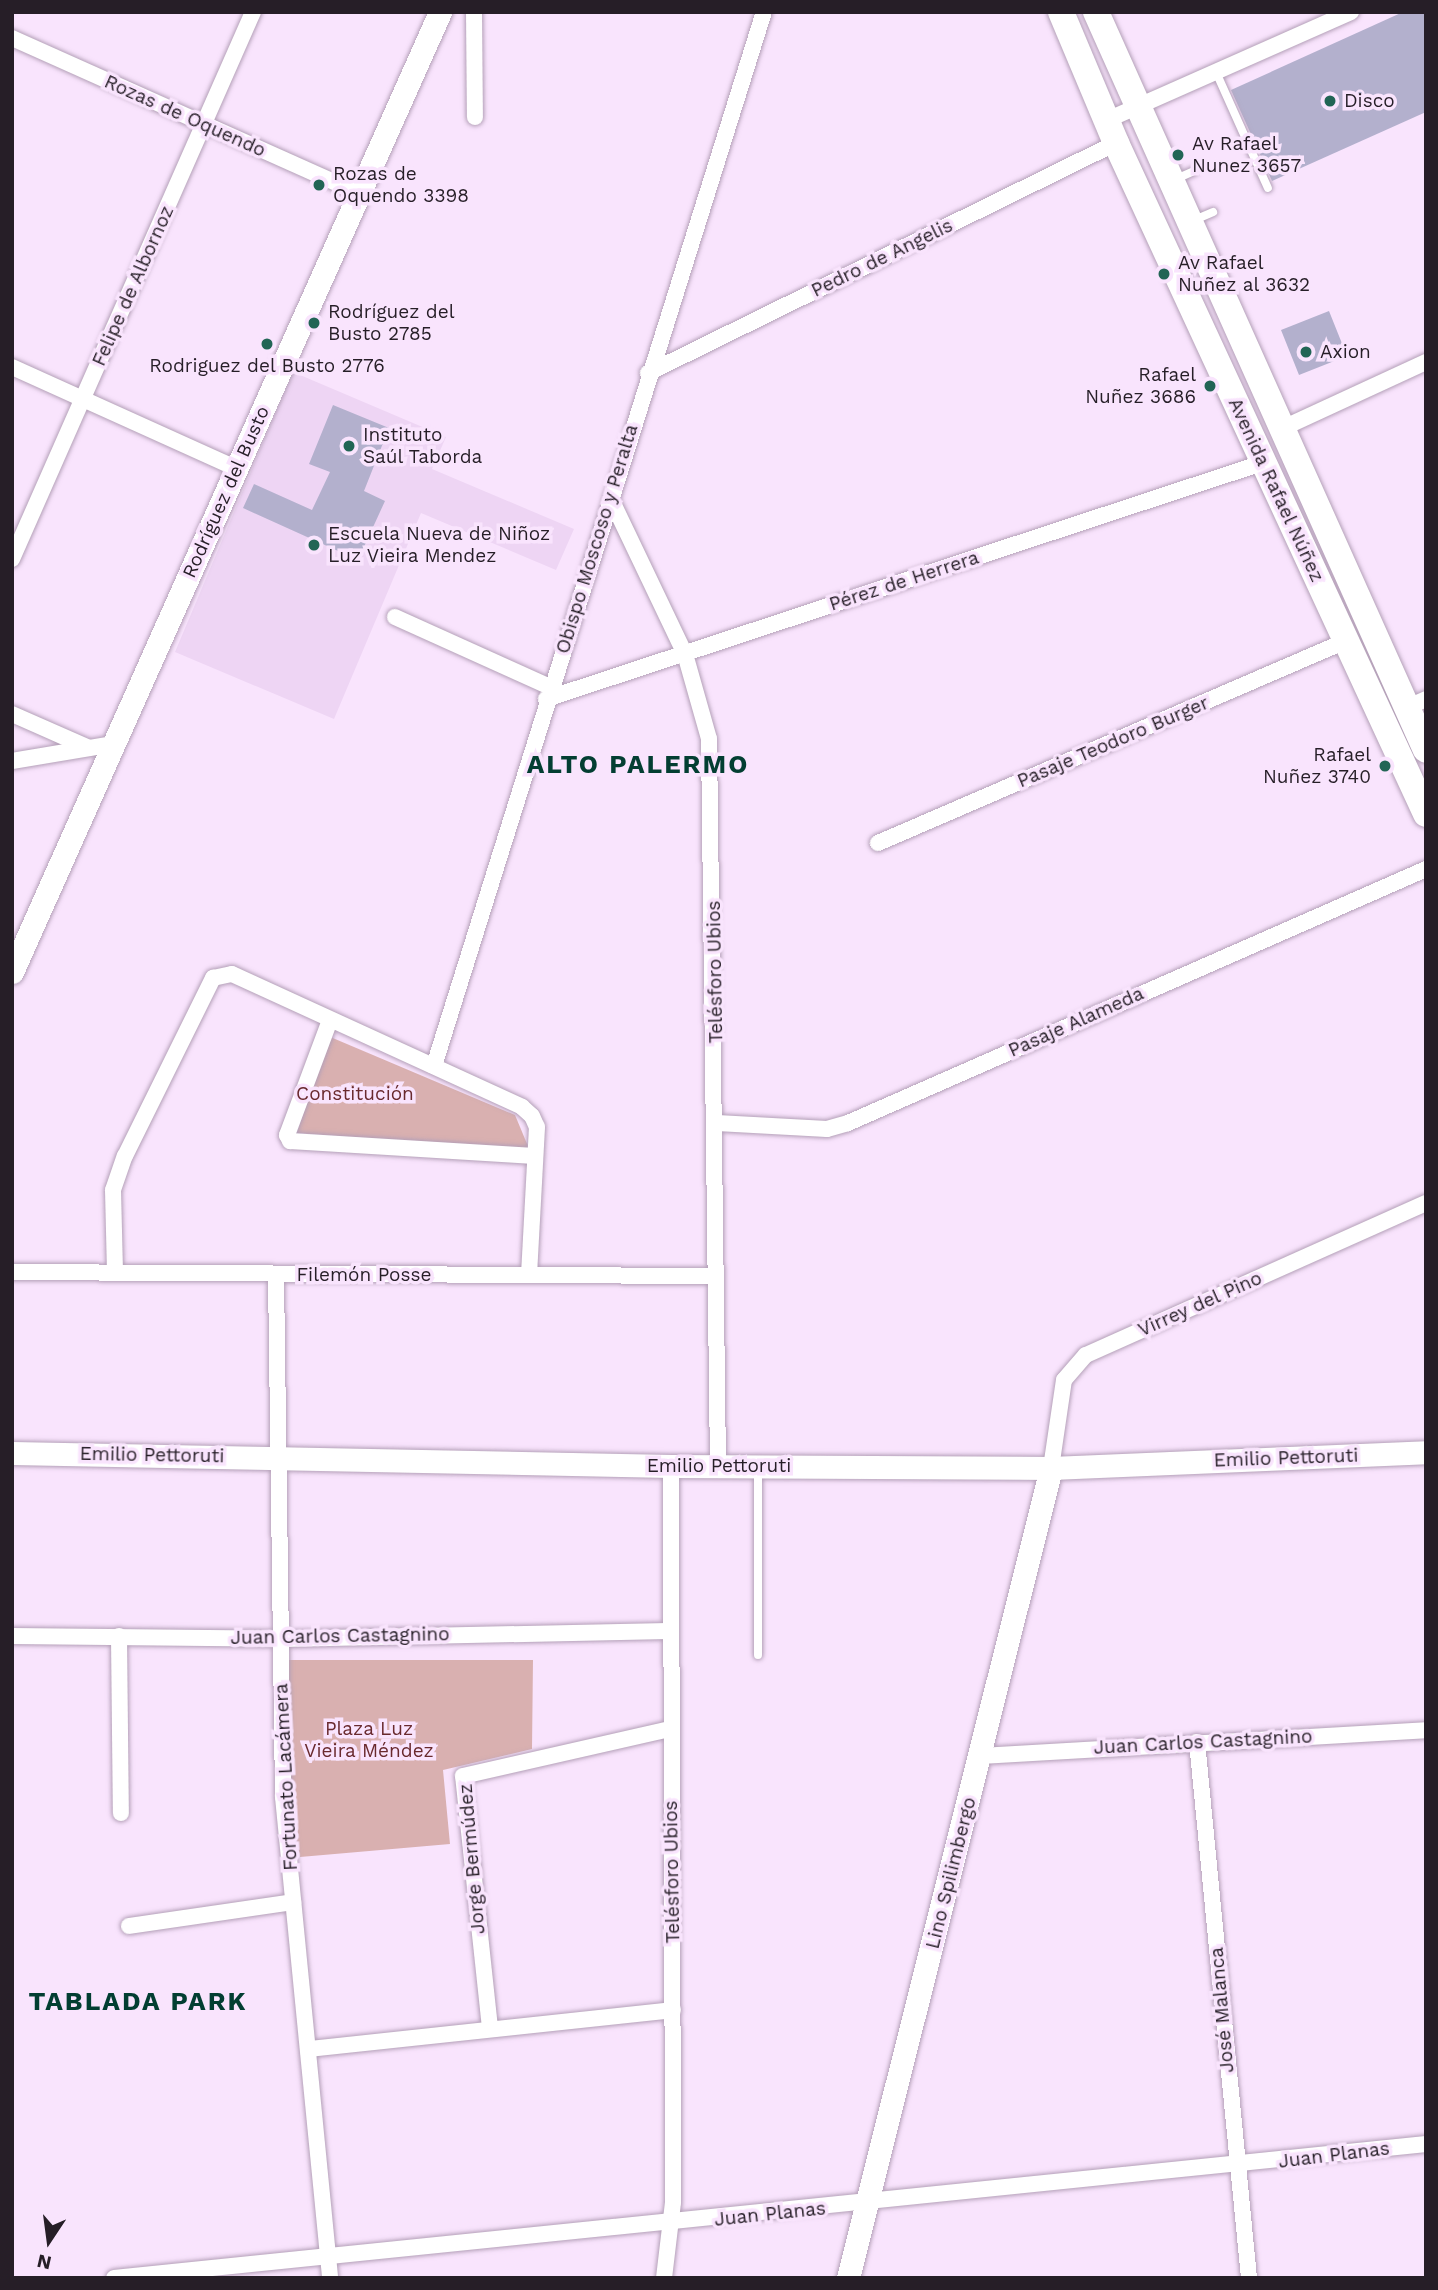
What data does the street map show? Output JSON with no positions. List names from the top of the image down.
{
  "streets": {
    "main road": [
      "Avenida Rafael Núñez",
      "Rodríguez del Busto",
      "Emilio Pettoruti",
      "Lino Spilimbergo"
    ],
    "street": [
      "Rozas de Oquendo",
      "Pedro de Angelis",
      "Felipe de Albornoz",
      "Obispo Moscoso y Peralta",
      "Pérez de Herrera",
      "Pasaje Teodoro Burger",
      "Telésforo Ubios",
      "Pasaje Alameda",
      "Filemón Posse",
      "Virrey del Pino",
      "Juan Carlos Castagnino",
      "Fortunato Lacámera",
      "Jorge Bermúdez",
      "José Malanca",
      "Juan Planas"
    ]
  },
  "crossings": [
    ["Rozas de Oquendo", "Felipe de Albornoz"],
    ["Rozas de Oquendo", "Rodríguez del Busto"],
    ["Pedro de Angelis", "Avenida Rafael Núñez"],
    ["Pedro de Angelis", "Obispo Moscoso y Peralta"],
    ["Avenida Rafael Núñez", "Pérez de Herrera"],
    ["Avenida Rafael Núñez", "Pasaje Teodoro Burger"],
    ["Obispo Moscoso y Peralta", "Pérez de Herrera"],
    ["Obispo Moscoso y Peralta", "Telésforo Ubios"],
    ["Pérez de Herrera", "Telésforo Ubios"],
    ["Telésforo Ubios", "Pasaje Alameda"],
    ["Telésforo Ubios", "Filemón Posse"],
    ["Telésforo Ubios", "Emilio Pettoruti"],
    ["Telésforo Ubios", "Juan Carlos Castagnino"],
    ["Telésforo Ubios", "Jorge Bermúdez"],
    ["Telésforo Ubios", "Juan Planas"],
    ["Filemón Posse", "Fortunato Lacámera"],
    ["Virrey del Pino", "Emilio Pettoruti"],
    ["Virrey del Pino", "Lino Spilimbergo"],
    ["Emilio Pettoruti", "Fortunato Lacámera"],
    ["Emilio Pettoruti", "Lino Spilimbergo"],
    ["Juan Carlos Castagnino", "Fortunato Lacámera"],
    ["Juan Carlos Castagnino", "Lino Spilimbergo"],
    ["Juan Carlos Castagnino", "José Malanca"],
    ["Fortunato Lacámera", "Juan Planas"],
    ["Lino Spilimbergo", "Juan Planas"],
    ["José Malanca", "Juan Planas"]
  ],
  "districts": ["ALTO PALERMO", "TABLADA PARK"],
  "parks": ["Constitución", "Plaza Luz Vieira Méndez"],
  "places": [
    "Disco",
    "Av Rafael Nunez 3657",
    "Rozas de Oquendo 3398",
    "Av Rafael Nuñez al 3632",
    "Rodríguez del Busto 2785",
    "Rodriguez del Busto 2776",
    "Axion",
    "Rafael Nuñez 3686",
    "Instituto Saúl Taborda",
    "Escuela Nueva de Niñoz Luz Vieira Mendez",
    "Rafael Nuñez 3740"
  ],
  "north": "bottom"
}
